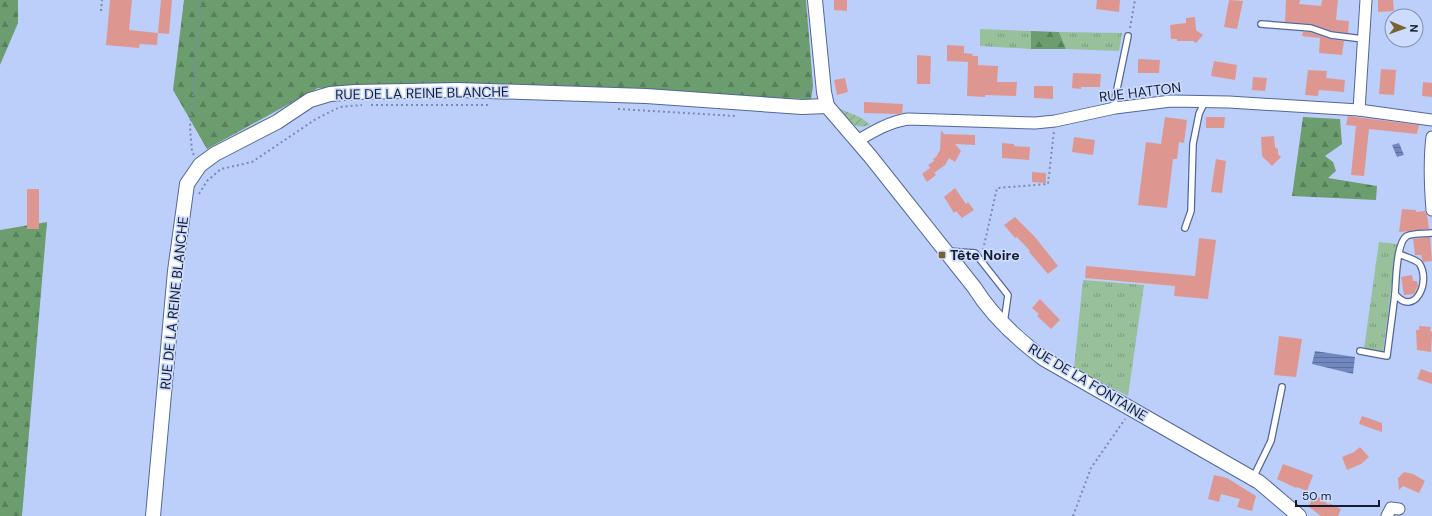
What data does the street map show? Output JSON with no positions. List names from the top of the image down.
{
  "streets": {
    "street": ["RUE HATTON", "RUE DE LA REINE BLANCHE", "RUE DE LA FONTAINE"]
  },
  "crossings": [
    ["RUE HATTON", "RUE DE LA FONTAINE"],
    ["RUE DE LA REINE BLANCHE", "RUE DE LA FONTAINE"]
  ],
  "places": {
    "transit": ["Tête Noire"]
  },
  "scale_bar": "50 m",
  "north": "right"
}
